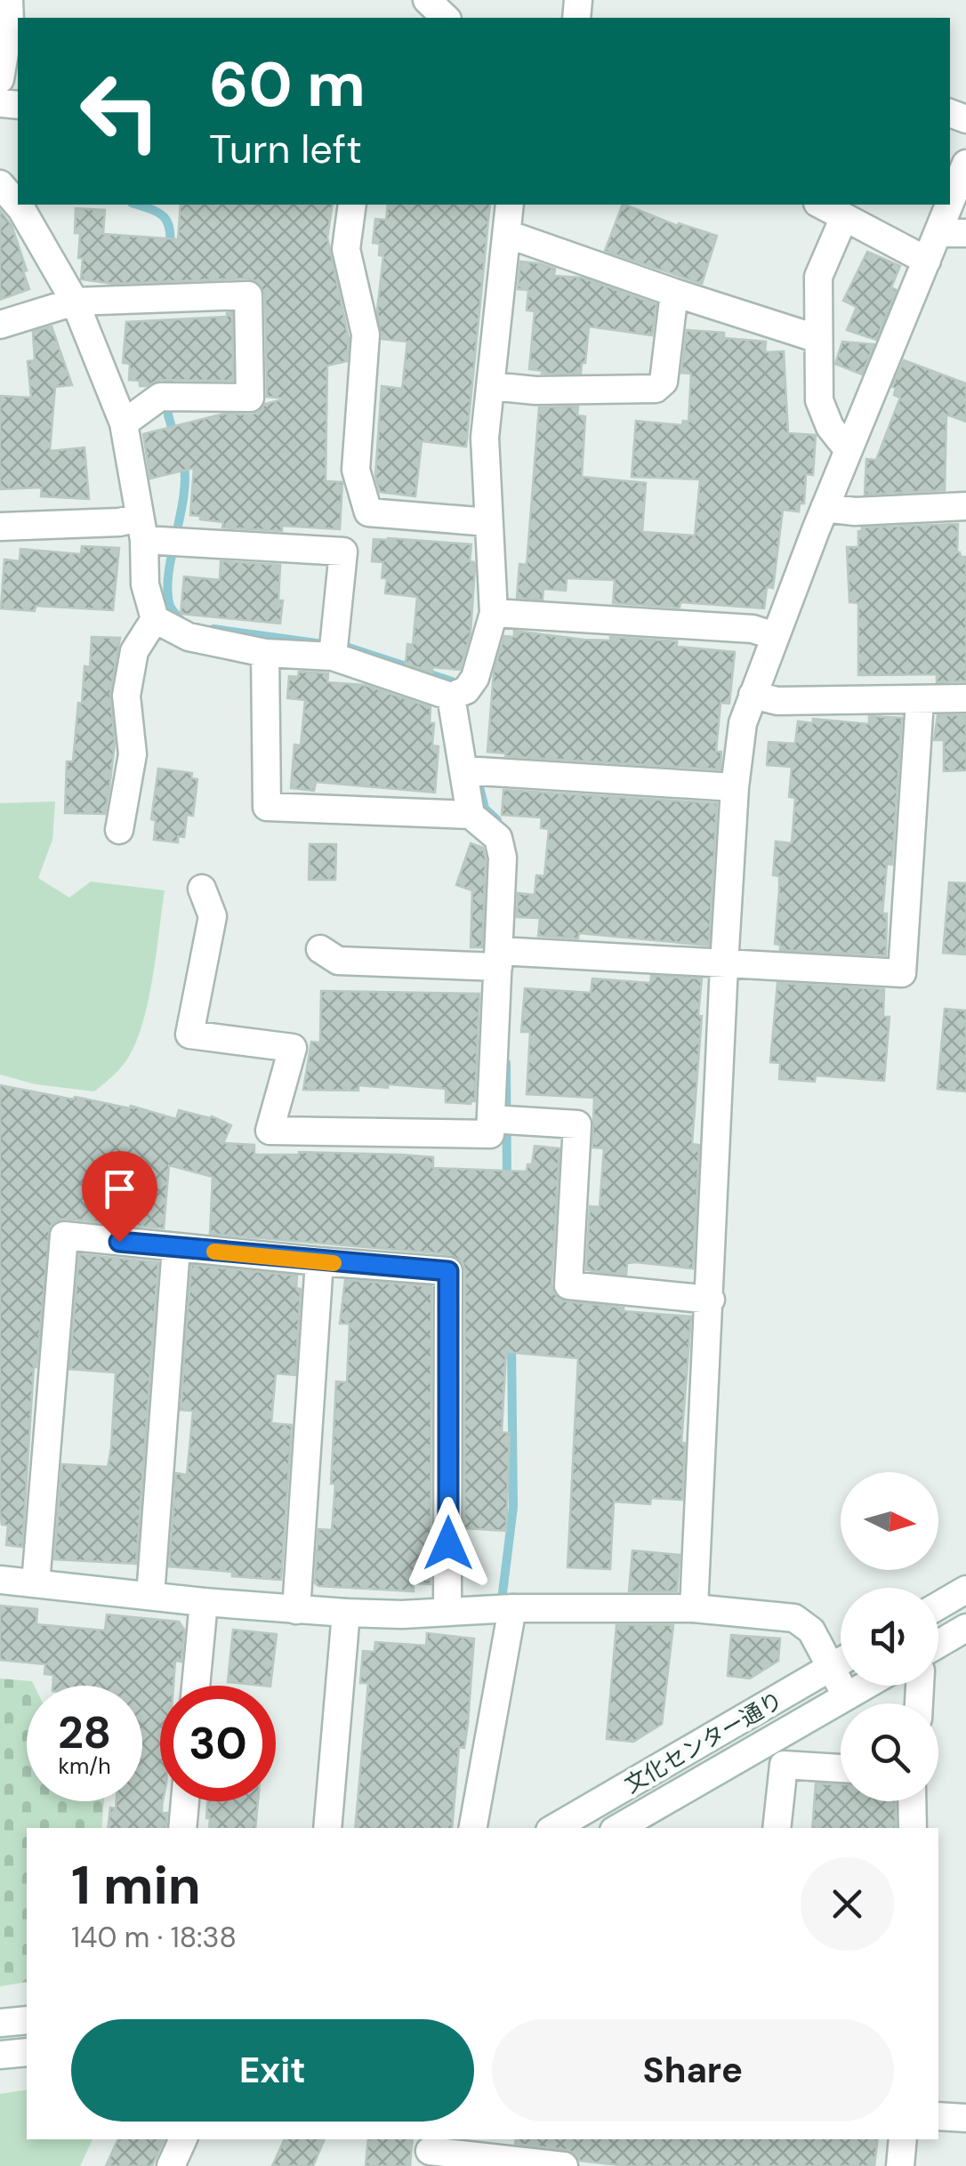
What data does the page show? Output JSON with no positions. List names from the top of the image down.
{
  "streets": {
    "street": ["文化センター通り"]
  },
  "north": "right",
  "page": {
    "turn": ["60 m", "Turn left"],
    "speed": "28 km/h",
    "limit": "30",
    "heading": ["1 min", "140 m · 18:38"],
    "buttons": ["Exit", "Share"]
  }
}
